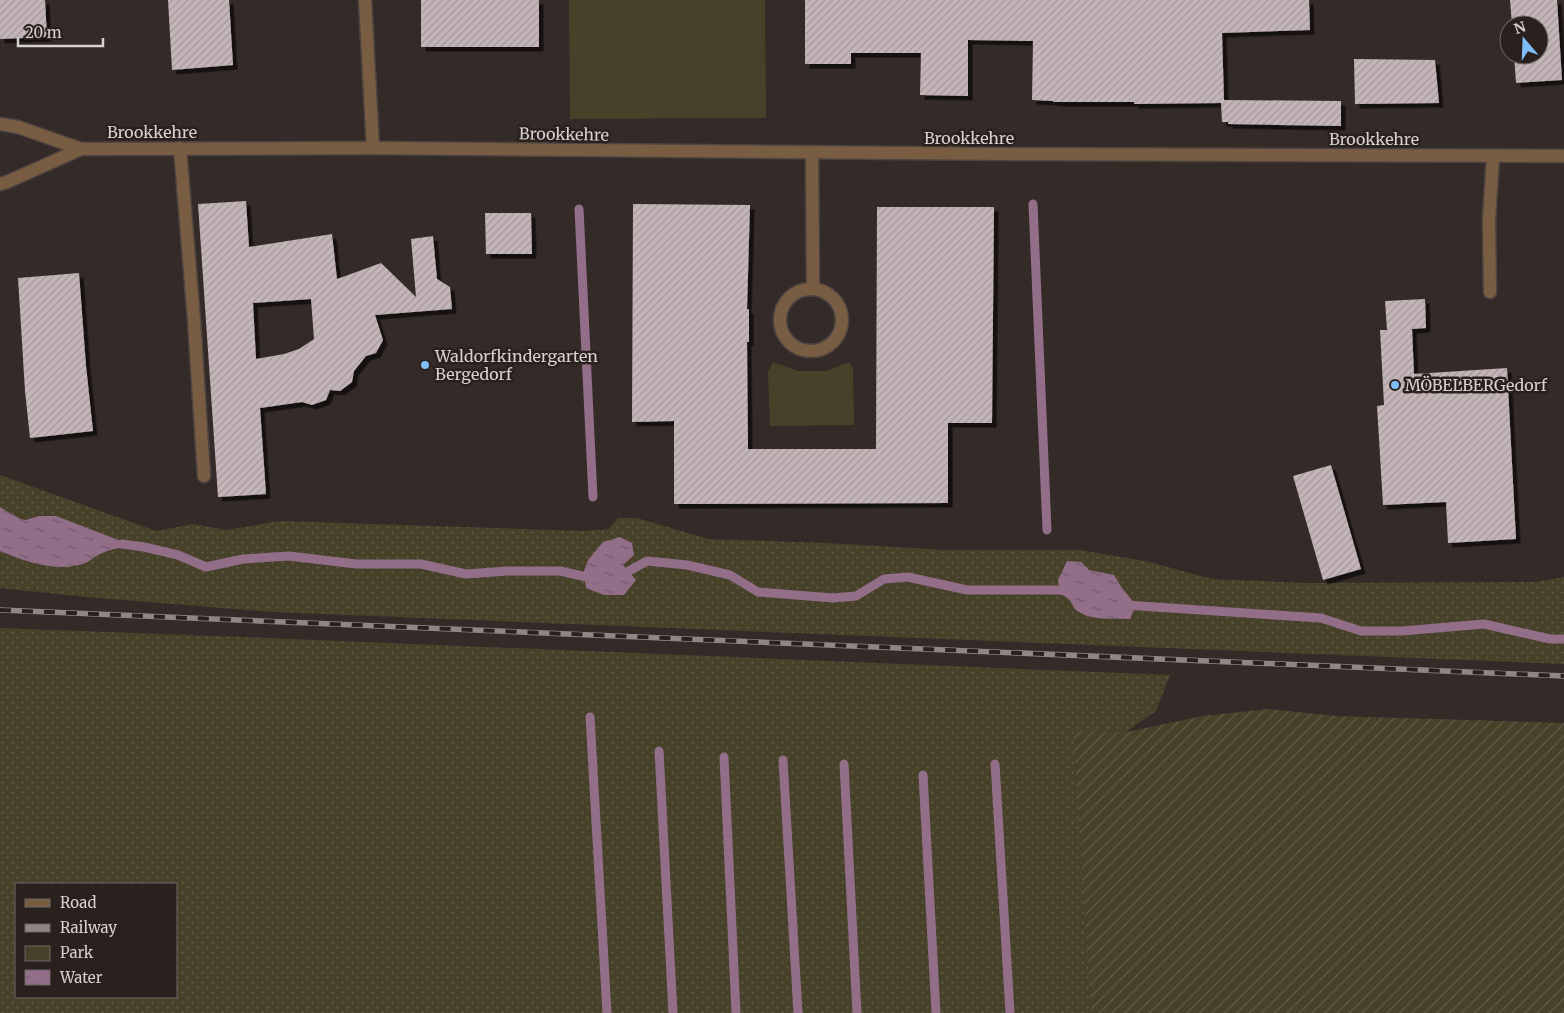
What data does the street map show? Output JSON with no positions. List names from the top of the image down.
{
  "streets": {
    "street": ["Brookkehre"]
  },
  "places": ["Waldorfkindergarten Bergedorf", "MÖBELBERGedorf"],
  "legend": [
    "Road",
    "Railway",
    "Park",
    "Water"
  ],
  "scale_bar": "20 m",
  "north": "top"
}
